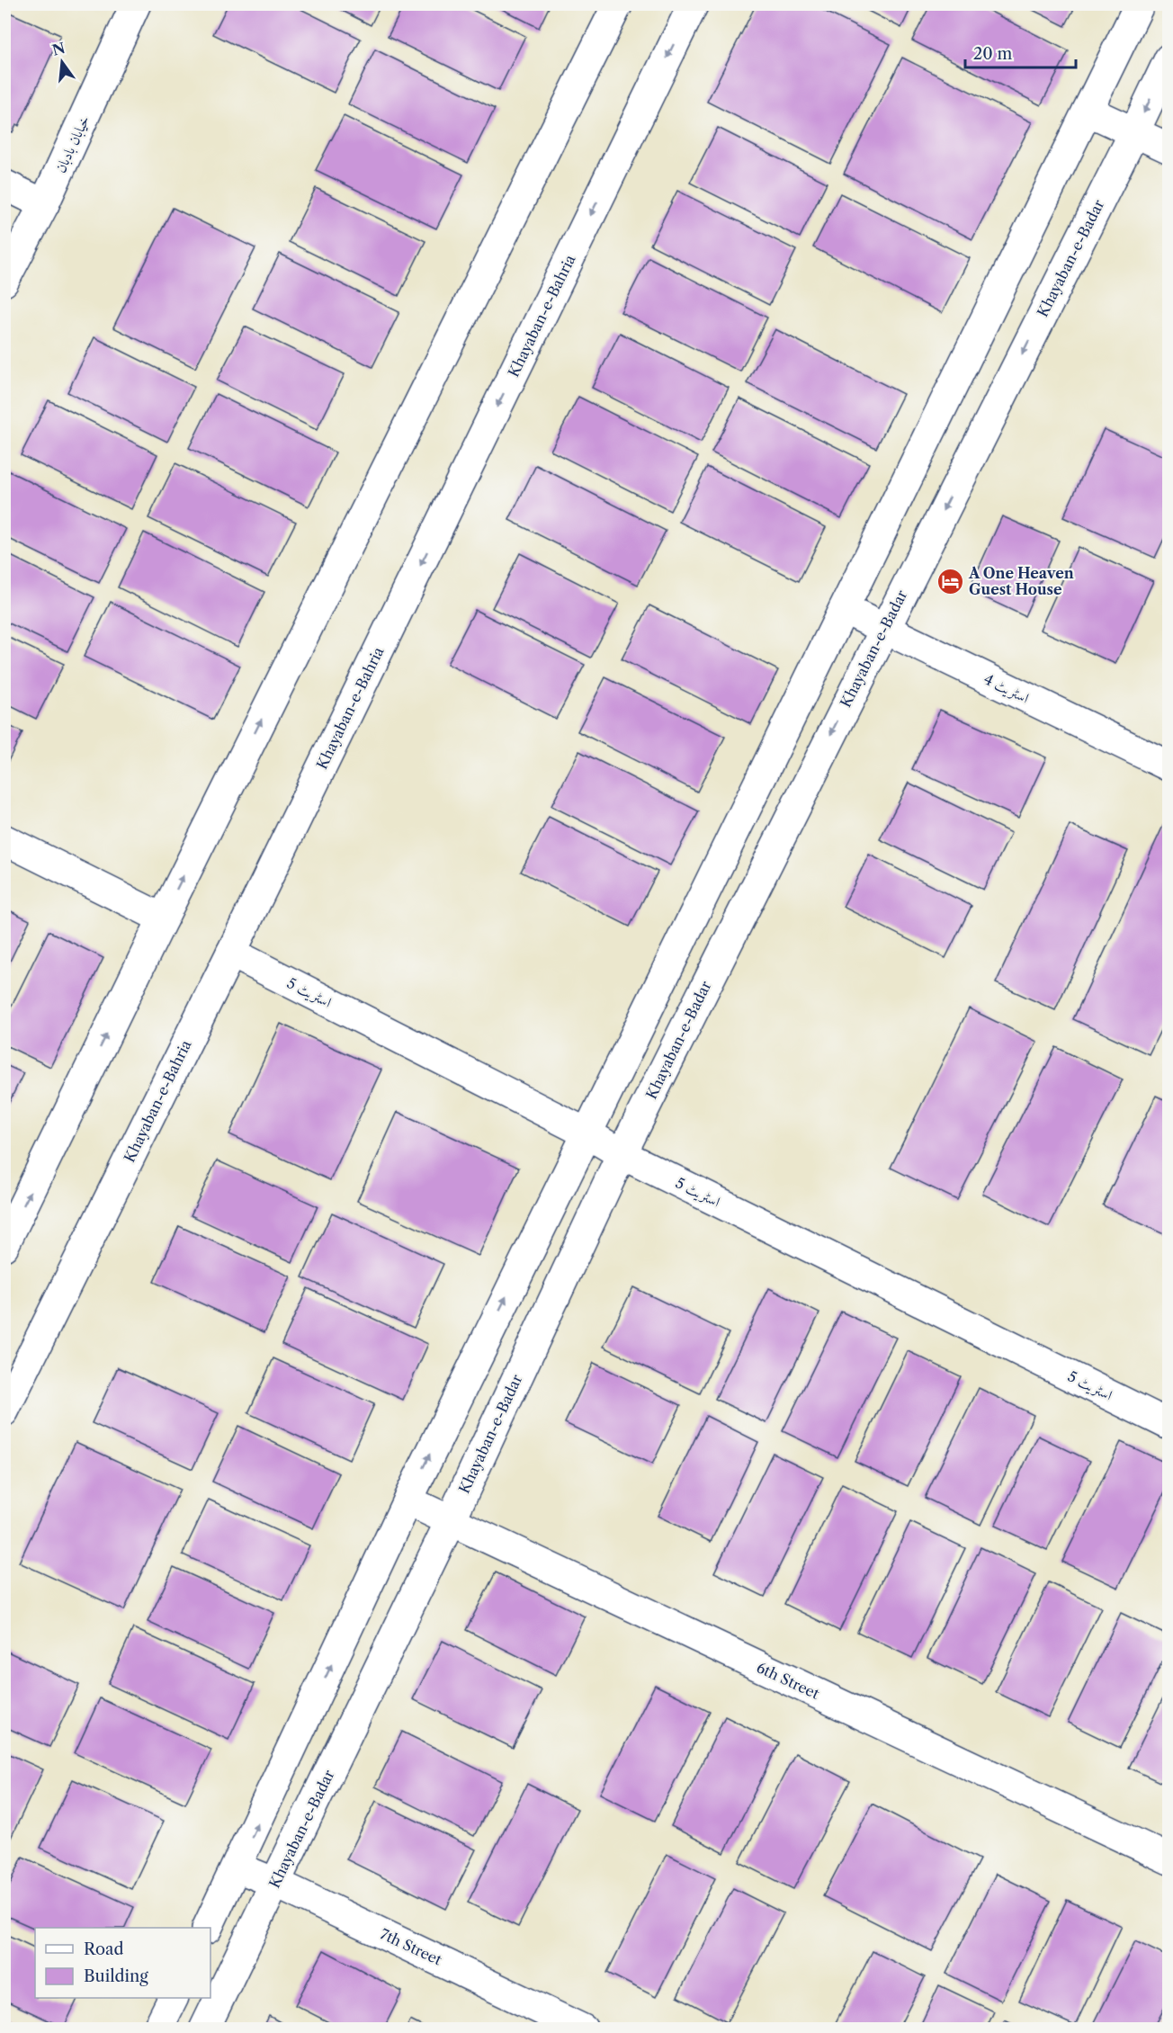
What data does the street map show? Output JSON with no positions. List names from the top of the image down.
{
  "streets": {
    "main road": [
      "خیابان بادبان",
      "Khayaban-e-Badar",
      "Khayaban-e-Bahria",
      "اسٹریٹ 4",
      "اسٹریٹ 5",
      "6th Street",
      "7th Street"
    ]
  },
  "crossings": [
    ["Khayaban-e-Badar", "اسٹریٹ 4"],
    ["Khayaban-e-Badar", "اسٹریٹ 5"],
    ["Khayaban-e-Badar", "6th Street"],
    ["Khayaban-e-Badar", "7th Street"],
    ["Khayaban-e-Bahria", "اسٹریٹ 5"]
  ],
  "places": {
    "hotel": ["A One Heaven Guest House"]
  },
  "legend": ["Road", "Building"],
  "scale_bar": "20 m",
  "north": "top"
}
